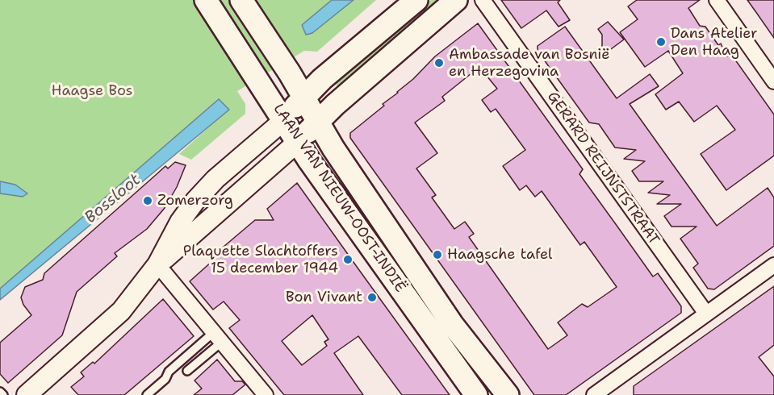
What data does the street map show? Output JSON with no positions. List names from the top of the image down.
{
  "streets": {
    "main road": ["LAAN VAN NIEUW-OOST-INDIË"],
    "street": ["GERARD REIJNSTSTRAAT"]
  },
  "water": ["Bossloot"],
  "parks": ["Haagse Bos"],
  "places": [
    "Dans Atelier Den Haag",
    "Ambassade van Bosnië en Herzegovina",
    "Zomerzorg",
    "Haagsche tafel",
    "Plaquette Slachtoffers 15 december 1944",
    "Bon Vivant"
  ]
}
